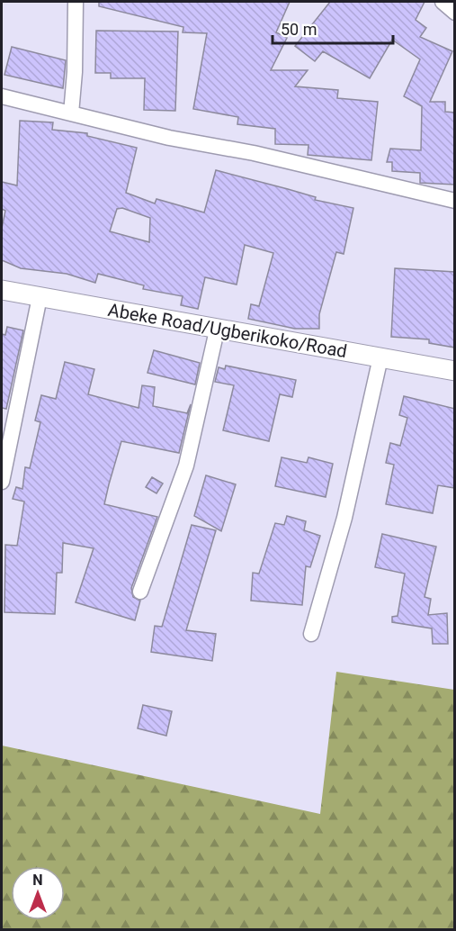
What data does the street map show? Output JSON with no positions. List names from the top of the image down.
{
  "streets": {
    "street": ["Abeke Road/Ugberikoko/Road"]
  },
  "scale_bar": "50 m",
  "north": "top"
}
